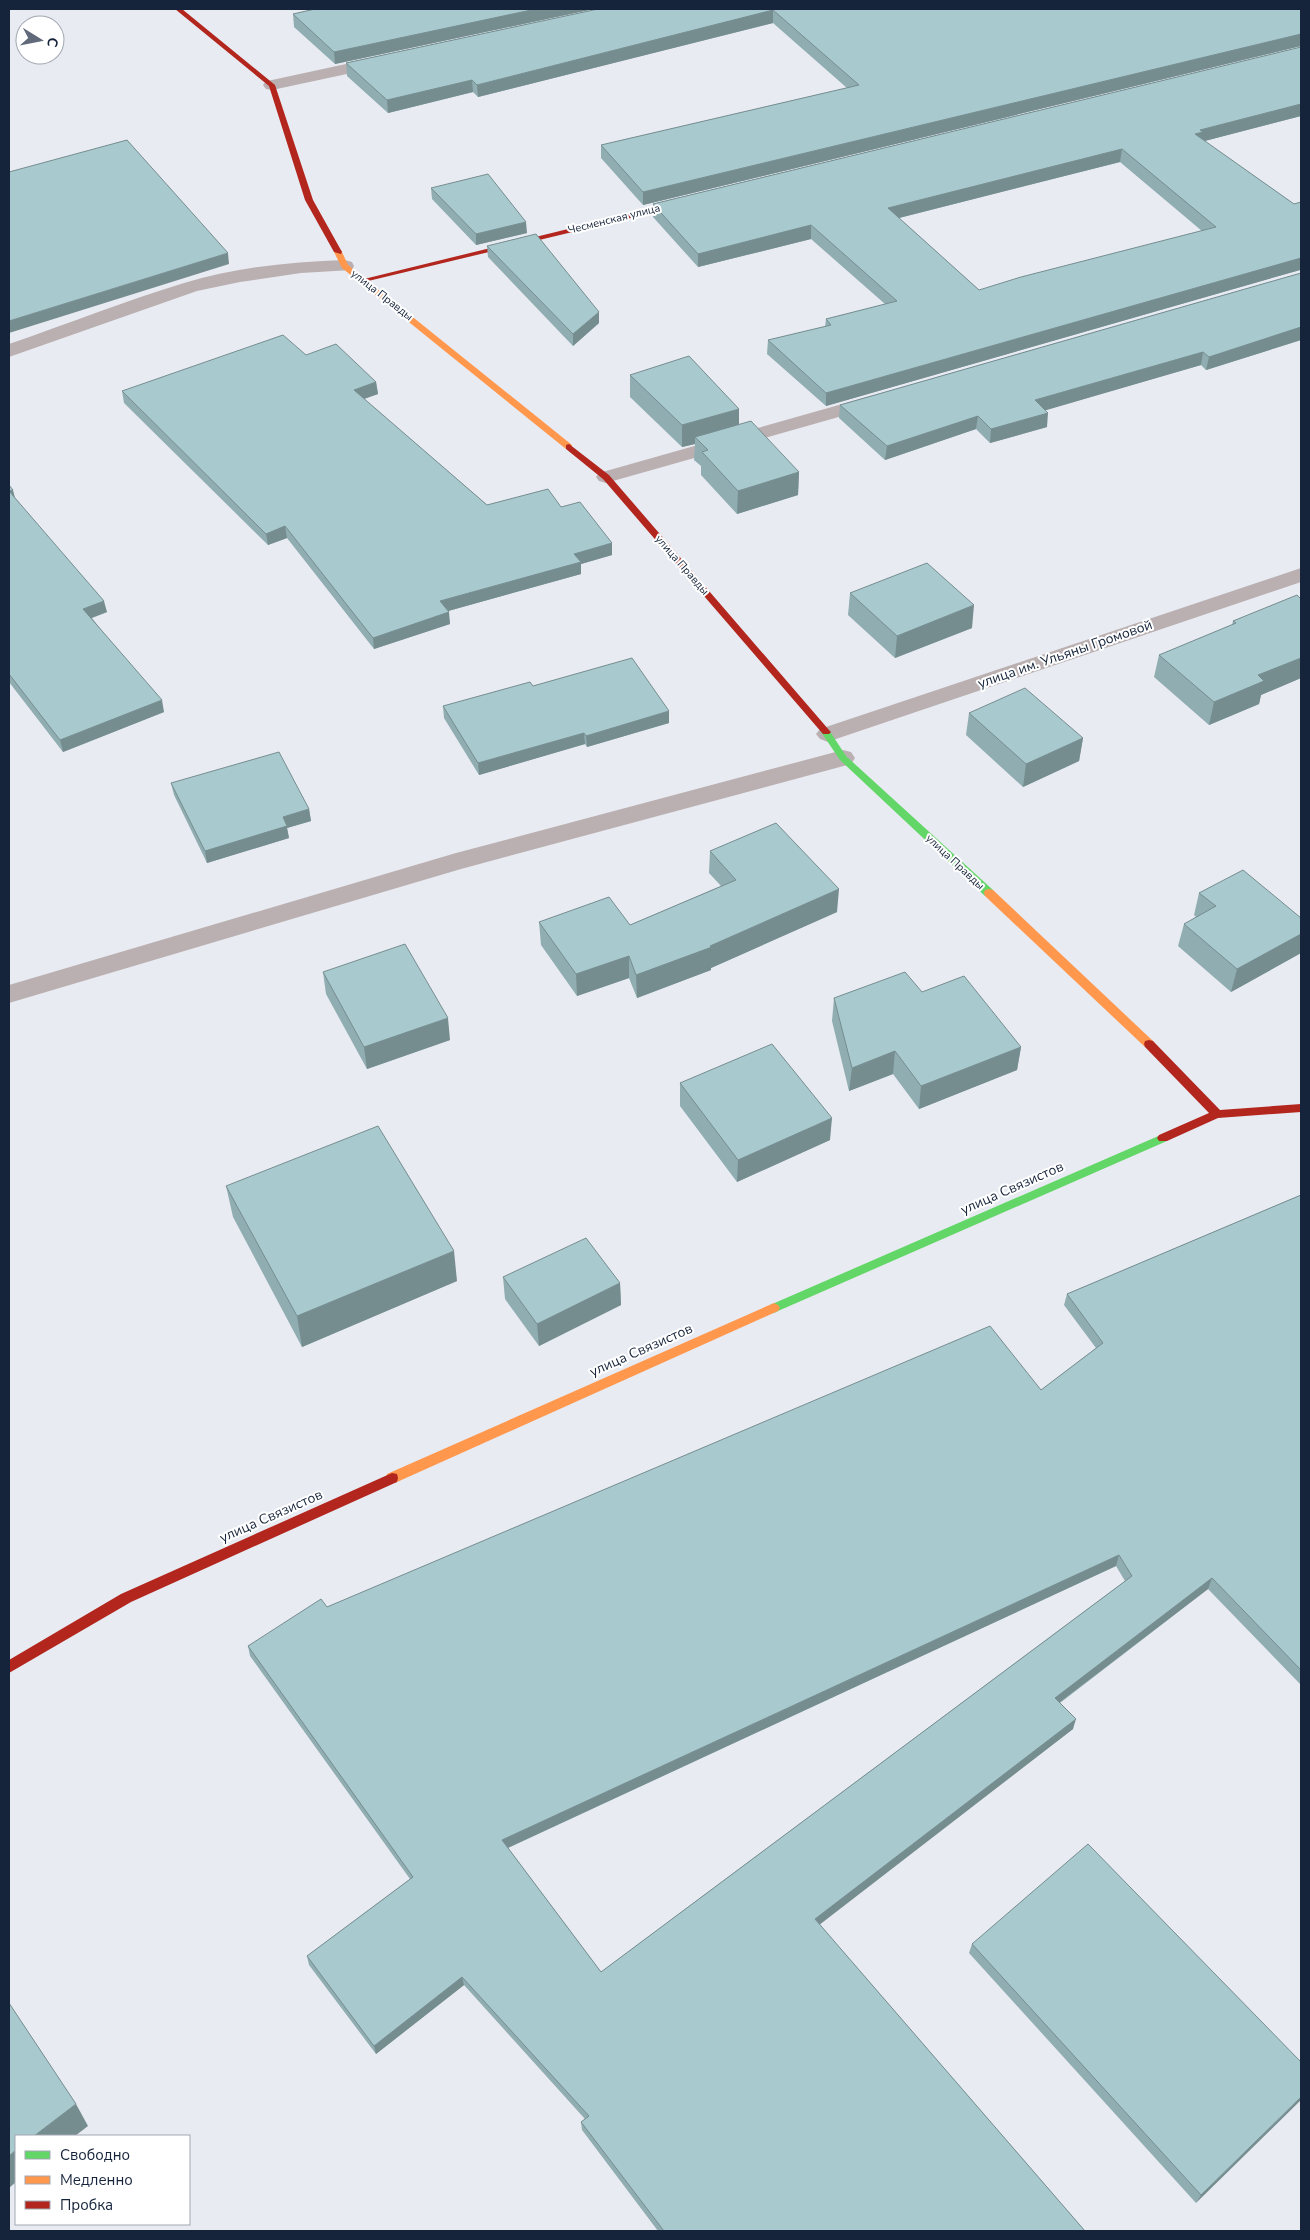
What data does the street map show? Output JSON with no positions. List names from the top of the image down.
{
  "streets": {
    "street": [
      "Чесменская улица",
      "улица Правды",
      "улица им. Ульяны Громовой",
      "улица Связистов"
    ]
  },
  "crossings": [
    ["Чесменская улица", "улица Правды"],
    ["улица Правды", "улица им. Ульяны Громовой"],
    ["улица Правды", "улица Связистов"]
  ],
  "legend": ["Свободно", "Медленно", "Пробка"],
  "north": "right"
}
